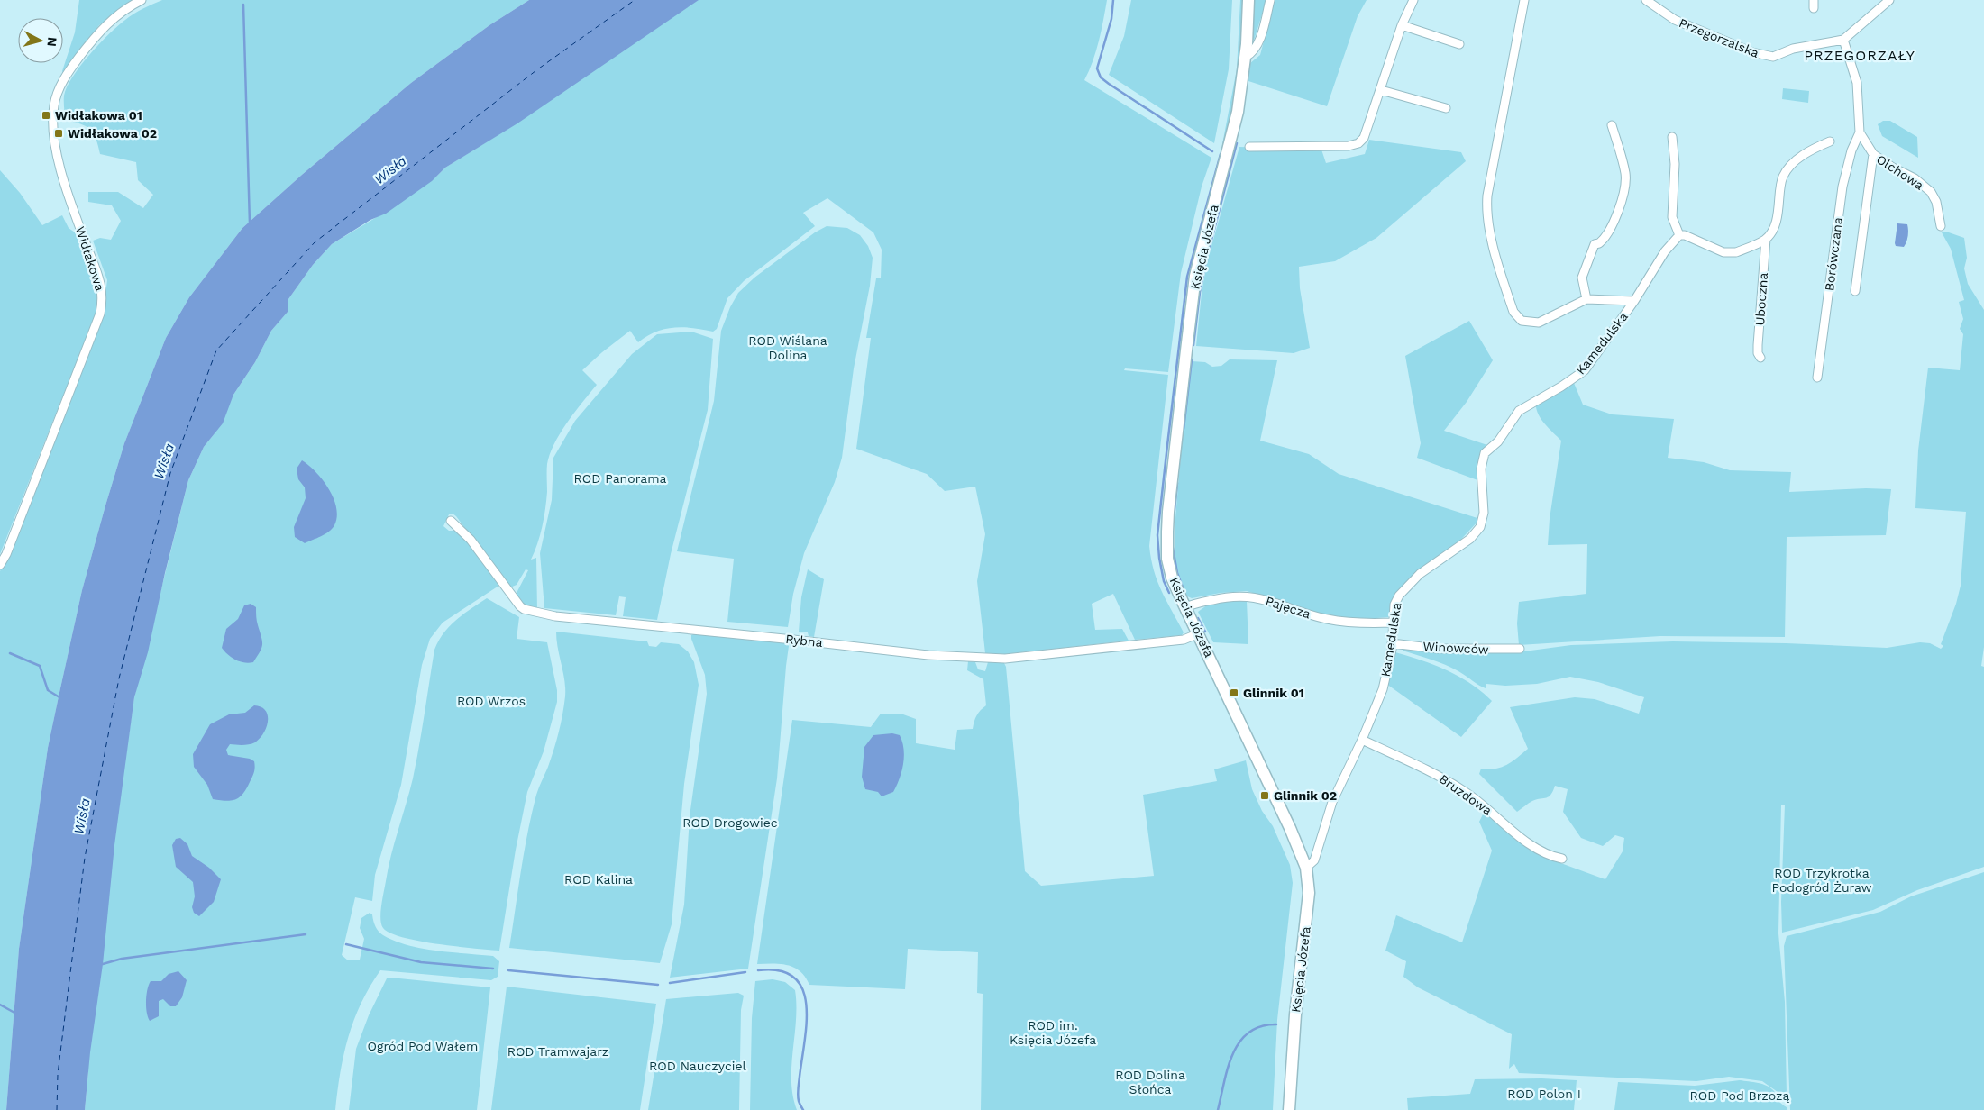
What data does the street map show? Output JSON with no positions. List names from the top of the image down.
{
  "streets": {
    "main road": ["Księcia Józefa"],
    "street": [
      "Przegorzalska",
      "Olchowa",
      "Borówczana",
      "Widłakowa",
      "Uboczna",
      "Kamedulska",
      "Pajęcza",
      "Rybna",
      "Winowców",
      "Bruzdowa"
    ]
  },
  "crossings": [
    ["Przegorzalska", "Olchowa"],
    ["Olchowa", "Borówczana"],
    ["Księcia Józefa", "Kamedulska"],
    ["Księcia Józefa", "Pajęcza"],
    ["Księcia Józefa", "Rybna"],
    ["Kamedulska", "Pajęcza"],
    ["Kamedulska", "Winowców"],
    ["Kamedulska", "Bruzdowa"]
  ],
  "districts": ["PRZEGORZAŁY"],
  "water": ["Wisła"],
  "parks": [
    "ROD Wiślana Dolina",
    "ROD Panorama",
    "ROD Wrzos",
    "ROD Drogowiec",
    "ROD Trzykrotka Podogród Żuraw",
    "ROD Kalina",
    "ROD im. Księcia Józefa",
    "Ogród Pod Wałem",
    "ROD Tramwajarz",
    "ROD Nauczyciel",
    "ROD Dolina Słońca",
    "ROD Polon I",
    "ROD Pod Brzozą"
  ],
  "places": {
    "transit": [
      "Widłakowa 01",
      "Widłakowa 02",
      "Glinnik 01",
      "Glinnik 02"
    ]
  },
  "north": "right"
}
